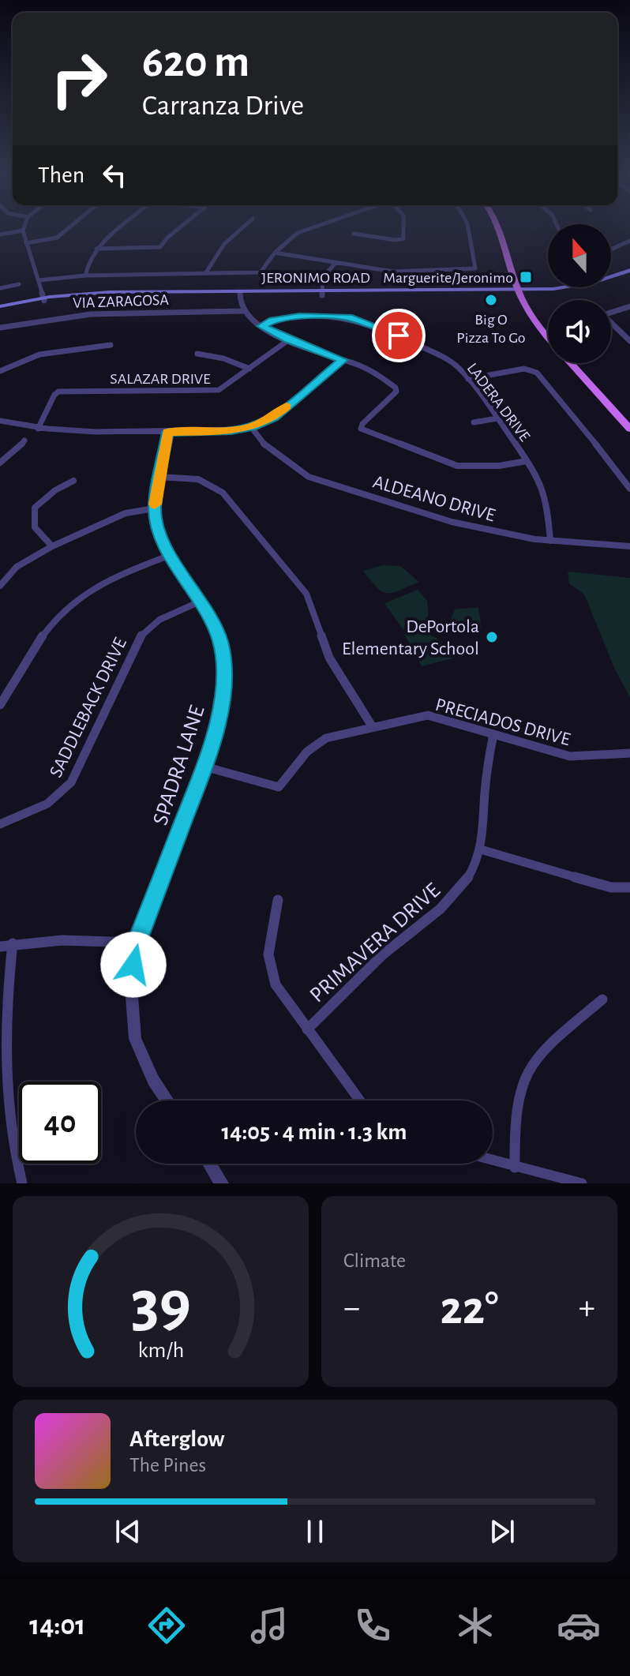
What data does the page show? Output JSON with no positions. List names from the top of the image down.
{
  "streets": {
    "main road": ["JERONIMO ROAD"],
    "street": [
      "VIA ZARAGOSA",
      "SALAZAR DRIVE",
      "LADERA DRIVE",
      "ALDEANO DRIVE",
      "SADDLEBACK DRIVE",
      "PRECIADOS DRIVE",
      "SPADRA LANE",
      "PRIMAVERA DRIVE"
    ]
  },
  "crossings": [
    ["LADERA DRIVE", "ALDEANO DRIVE"],
    ["SADDLEBACK DRIVE", "SPADRA LANE"],
    ["PRECIADOS DRIVE", "SPADRA LANE"],
    ["PRECIADOS DRIVE", "PRIMAVERA DRIVE"]
  ],
  "places": {
    "transit": ["Marguerite/Jeronimo"],
    "other": ["Big O Pizza To Go", "DePortola Elementary School"]
  },
  "north": "top",
  "page": {
    "turn": ["620 m", "Carranza Drive"],
    "then": "Then",
    "limit": "40",
    "trip": "14:05 · 4 min · 1.3 km",
    "tile": "Climate",
    "heat": ["−", "22°", "+"],
    "song": ["Afterglow", "The Pines"],
    "tabs": "14:01",
    "gauge": ["39", "km/h"]
  }
}
